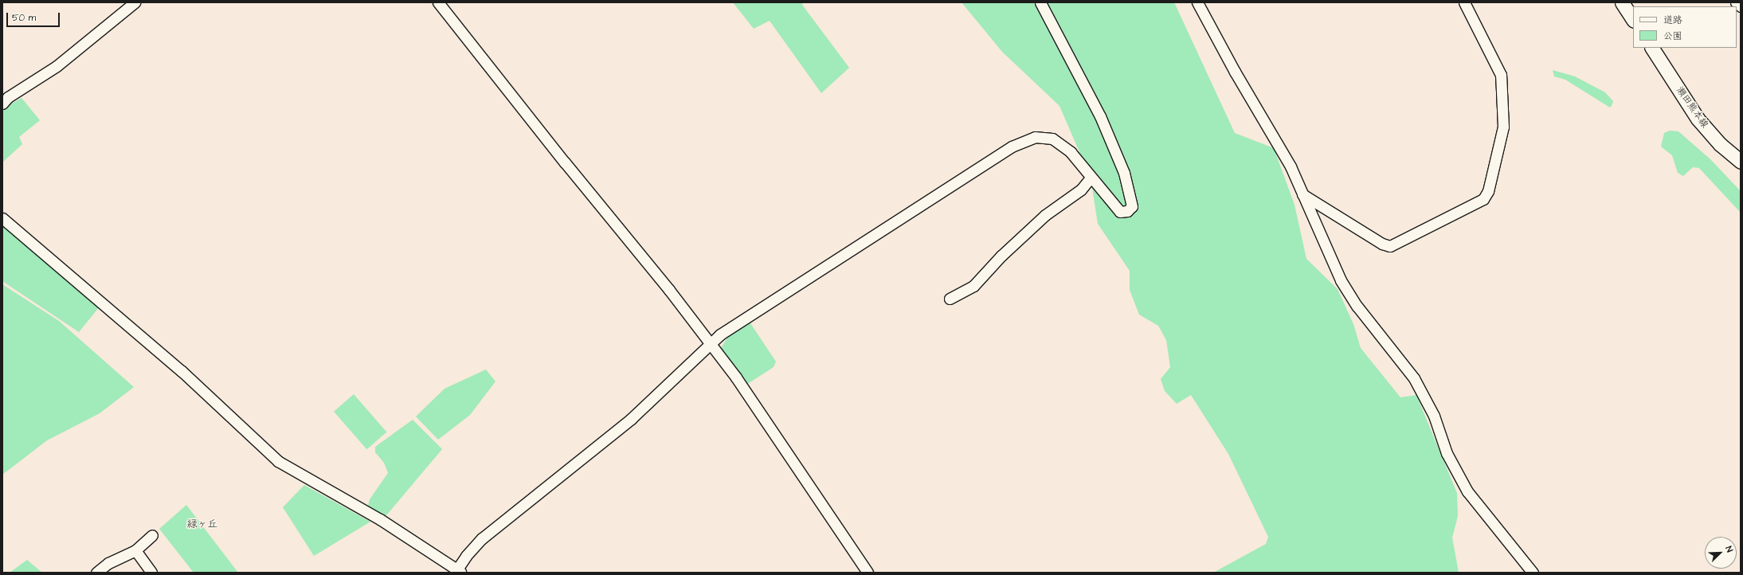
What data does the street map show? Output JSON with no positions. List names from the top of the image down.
{
  "streets": {
    "main road": ["瀬田熊本線"]
  },
  "districts": ["緑ヶ丘"],
  "legend": ["道路", "公園"],
  "scale_bar": "50 m",
  "north": "top right"
}
